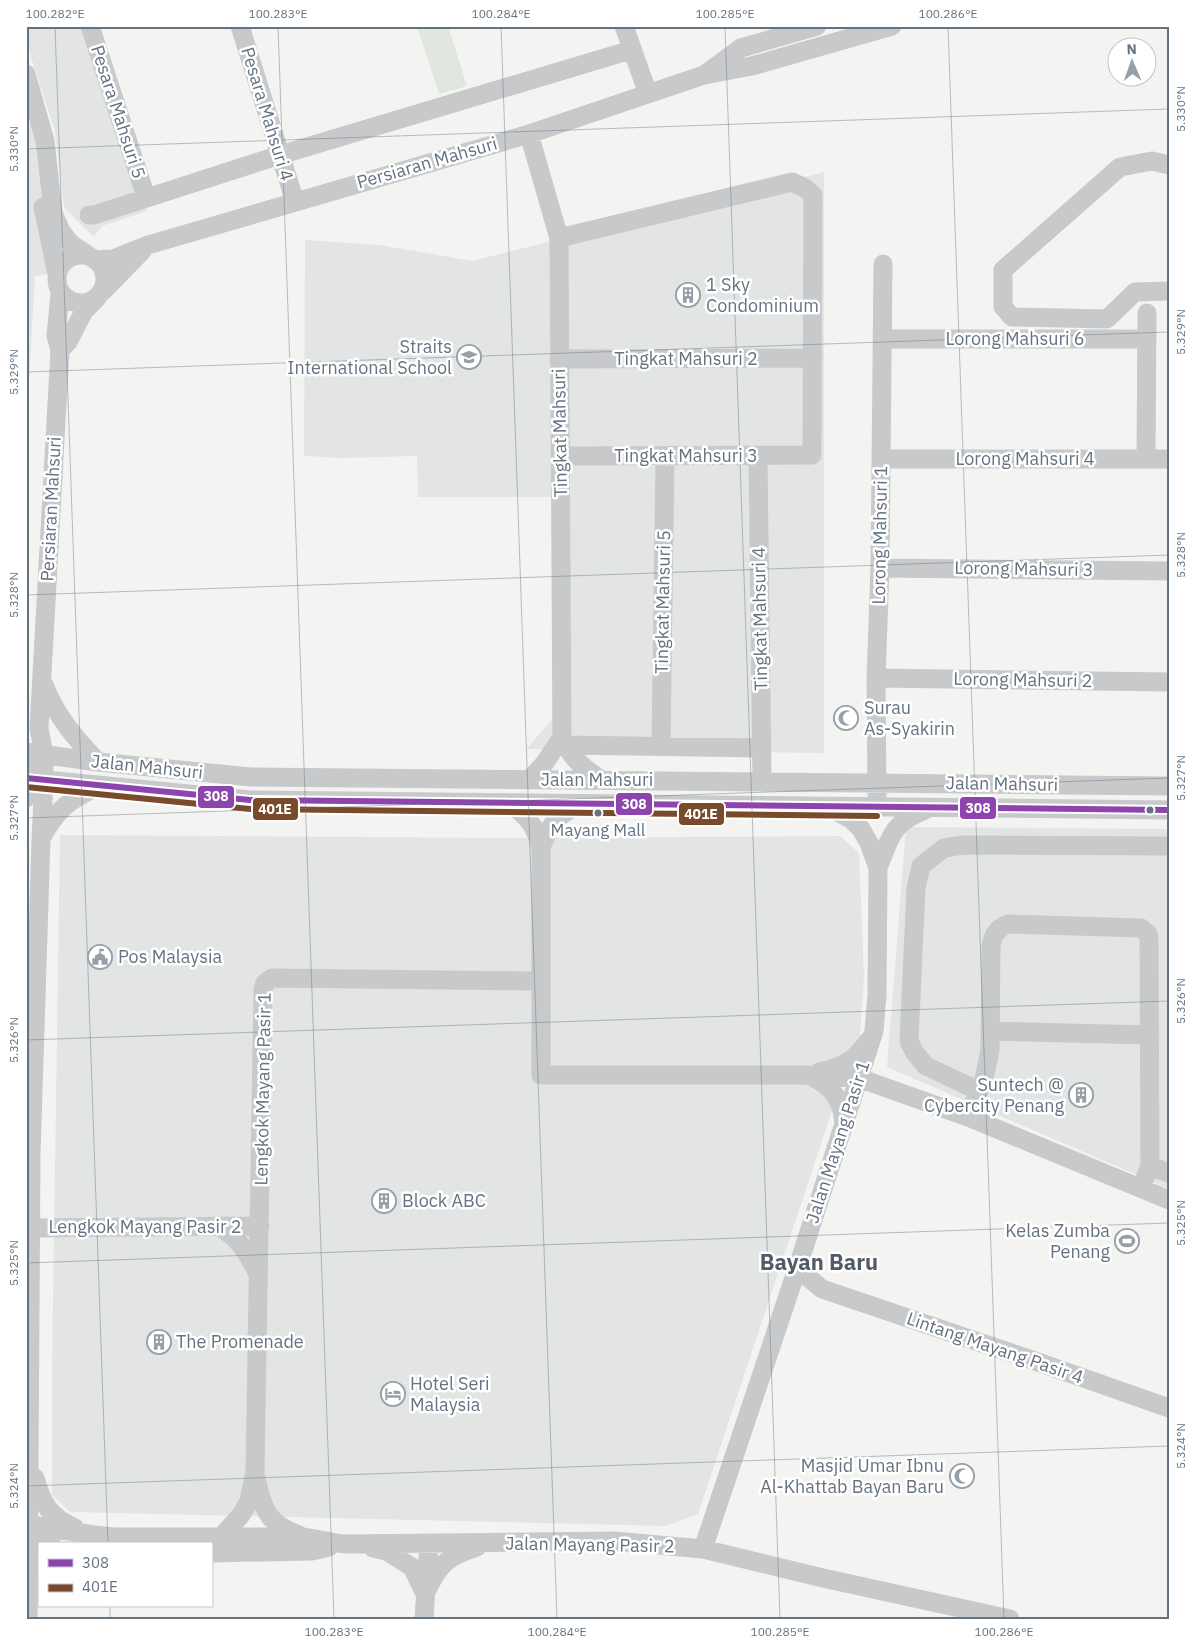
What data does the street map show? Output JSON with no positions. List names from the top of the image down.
{
  "streets": {
    "street": [
      "Pesara Mahsuri 5",
      "Pesara Mahsuri 4",
      "Persiaran Mahsuri",
      "Lorong Mahsuri 6",
      "Tingkat Mahsuri 2",
      "Tingkat Mahsuri",
      "Tingkat Mahsuri 3",
      "Lorong Mahsuri 4",
      "Lorong Mahsuri 1",
      "Lorong Mahsuri 3",
      "Tingkat Mahsuri 5",
      "Tingkat Mahsuri 4",
      "Lorong Mahsuri 2",
      "Jalan Mahsuri",
      "Lengkok Mayang Pasir 1",
      "Jalan Mayang Pasir 1",
      "Lengkok Mayang Pasir 2",
      "Lintang Mayang Pasir 4",
      "Jalan Mayang Pasir 2"
    ]
  },
  "crossings": [
    ["Pesara Mahsuri 4", "Persiaran Mahsuri"],
    ["Persiaran Mahsuri", "Tingkat Mahsuri"],
    ["Lorong Mahsuri 6", "Lorong Mahsuri 1"],
    ["Tingkat Mahsuri 2", "Tingkat Mahsuri"],
    ["Tingkat Mahsuri 2", "Tingkat Mahsuri 3"],
    ["Tingkat Mahsuri", "Tingkat Mahsuri 3"],
    ["Tingkat Mahsuri 3", "Tingkat Mahsuri 5"],
    ["Tingkat Mahsuri 3", "Tingkat Mahsuri 4"],
    ["Lorong Mahsuri 4", "Lorong Mahsuri 1"],
    ["Lorong Mahsuri 1", "Lorong Mahsuri 3"],
    ["Lorong Mahsuri 1", "Lorong Mahsuri 2"],
    ["Lorong Mahsuri 1", "Jalan Mahsuri"],
    ["Tingkat Mahsuri 4", "Jalan Mahsuri"],
    ["Jalan Mahsuri", "Jalan Mayang Pasir 1"],
    ["Lengkok Mayang Pasir 1", "Lengkok Mayang Pasir 2"],
    ["Lengkok Mayang Pasir 1", "Jalan Mayang Pasir 2"],
    ["Jalan Mayang Pasir 1", "Lintang Mayang Pasir 4"],
    ["Jalan Mayang Pasir 1", "Jalan Mayang Pasir 2"]
  ],
  "districts": ["Bayan Baru"],
  "places": {
    "building": [
      "1 Sky Condominium",
      "Suntech @ Cybercity Penang",
      "Block ABC",
      "The Promenade"
    ],
    "school or university": ["Straits International School"],
    "mosque": ["Surau As-Syakirin", "Masjid Umar Ibnu Al-Khattab Bayan Baru"],
    "other": ["Mayang Mall"],
    "public building": ["Pos Malaysia"],
    "sports": ["Kelas Zumba Penang"],
    "hotel": ["Hotel Seri Malaysia"]
  },
  "lines": ["transit line 308", "transit line 401E"],
  "legend": ["308", "401E"],
  "north": "top",
  "coordinates": [
    "100.282°E",
    "100.283°E",
    "100.284°E",
    "100.285°E",
    "100.286°E",
    "5.330°N",
    "5.329°N",
    "5.328°N",
    "5.327°N",
    "5.326°N",
    "5.325°N",
    "5.324°N"
  ]
}
